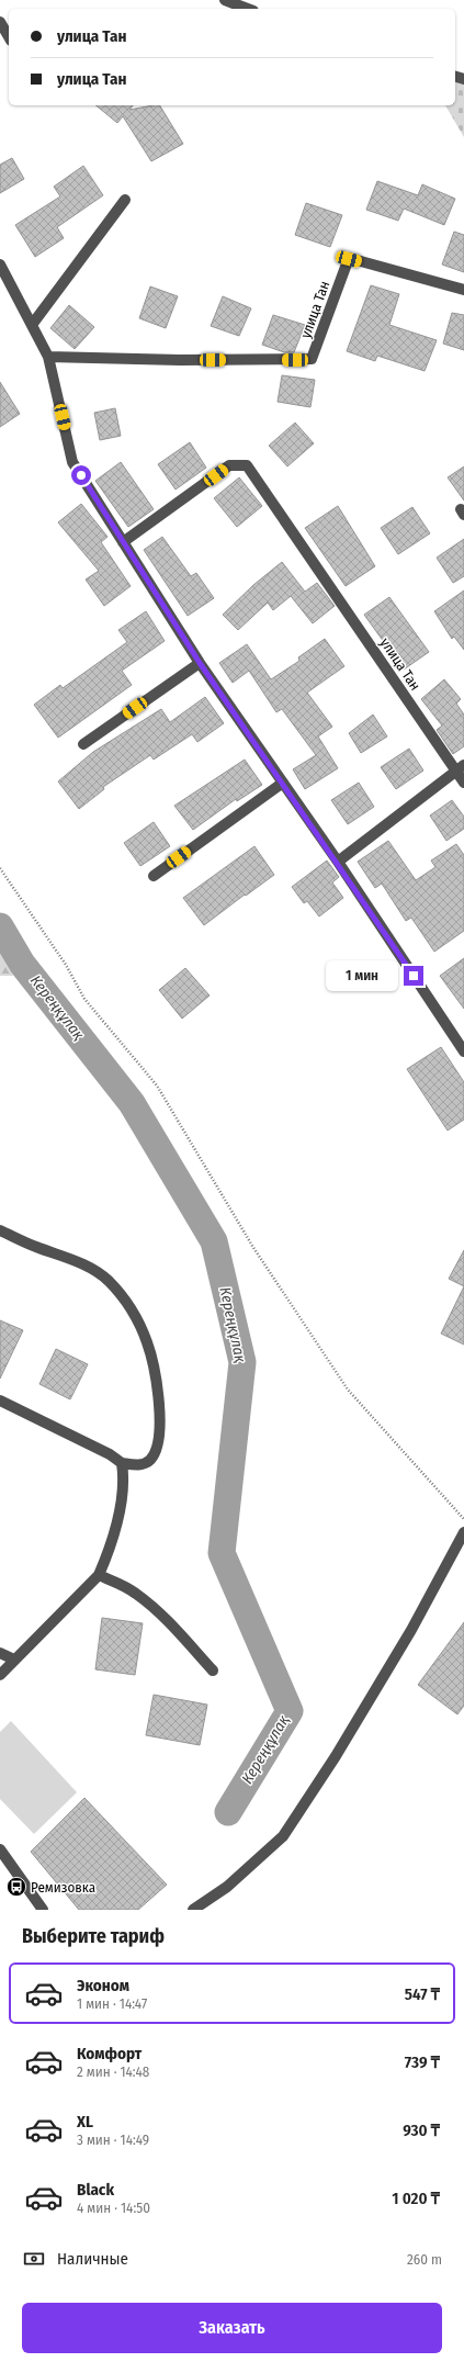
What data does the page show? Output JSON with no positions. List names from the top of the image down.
{
  "streets": {
    "street": ["улица Тан"]
  },
  "water": ["Кереңқұлақ"],
  "places": {
    "bus stop": ["Ремизовка"]
  },
  "page": {
    "banner": ["улица Тан", "улица Тан"],
    "bubble": "1 мин",
    "heading": "Выберите тариф",
    "list": [
      {
        "name": "Эконом",
        "note": "1 мин · 14:47",
        "value": "547 ₸"
      },
      {
        "name": "Комфорт",
        "note": "2 мин · 14:48",
        "value": "739 ₸"
      },
      {
        "name": "XL",
        "note": "3 мин · 14:49",
        "value": "930 ₸"
      },
      {
        "name": "Black",
        "note": "4 мин · 14:50",
        "value": "1 020 ₸"
      }
    ],
    "pay": ["Наличные", "260 m"],
    "buttons": "Заказать"
  }
}
